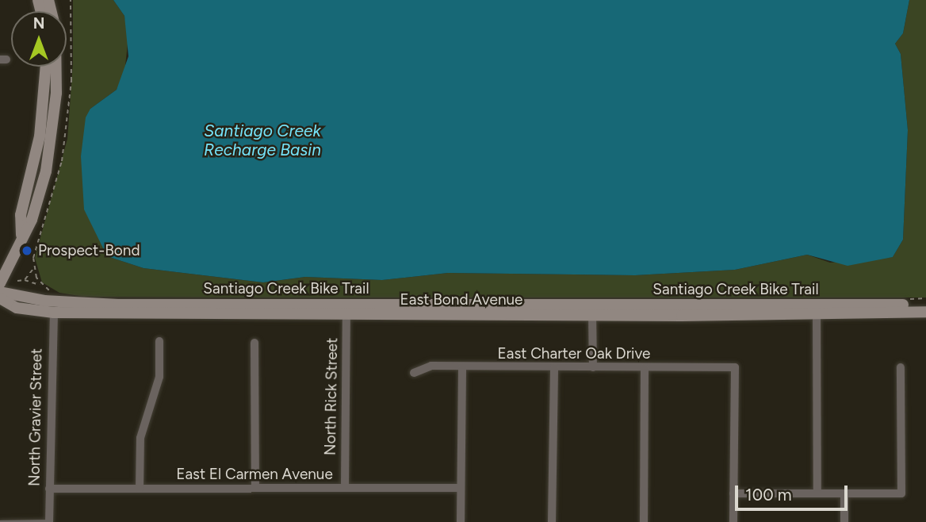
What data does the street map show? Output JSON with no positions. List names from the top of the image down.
{
  "streets": {
    "street": [
      "East Bond Avenue",
      "East Charter Oak Drive",
      "North Rick Street",
      "North Gravier Street",
      "East El Carmen Avenue"
    ]
  },
  "crossings": [
    ["East Bond Avenue", "North Rick Street"],
    ["East Bond Avenue", "North Gravier Street"],
    ["North Rick Street", "East El Carmen Avenue"],
    ["North Gravier Street", "East El Carmen Avenue"]
  ],
  "water": ["Santiago Creek Recharge Basin"],
  "places": ["Prospect-Bond"],
  "scale_bar": "100 m",
  "north": "top"
}
